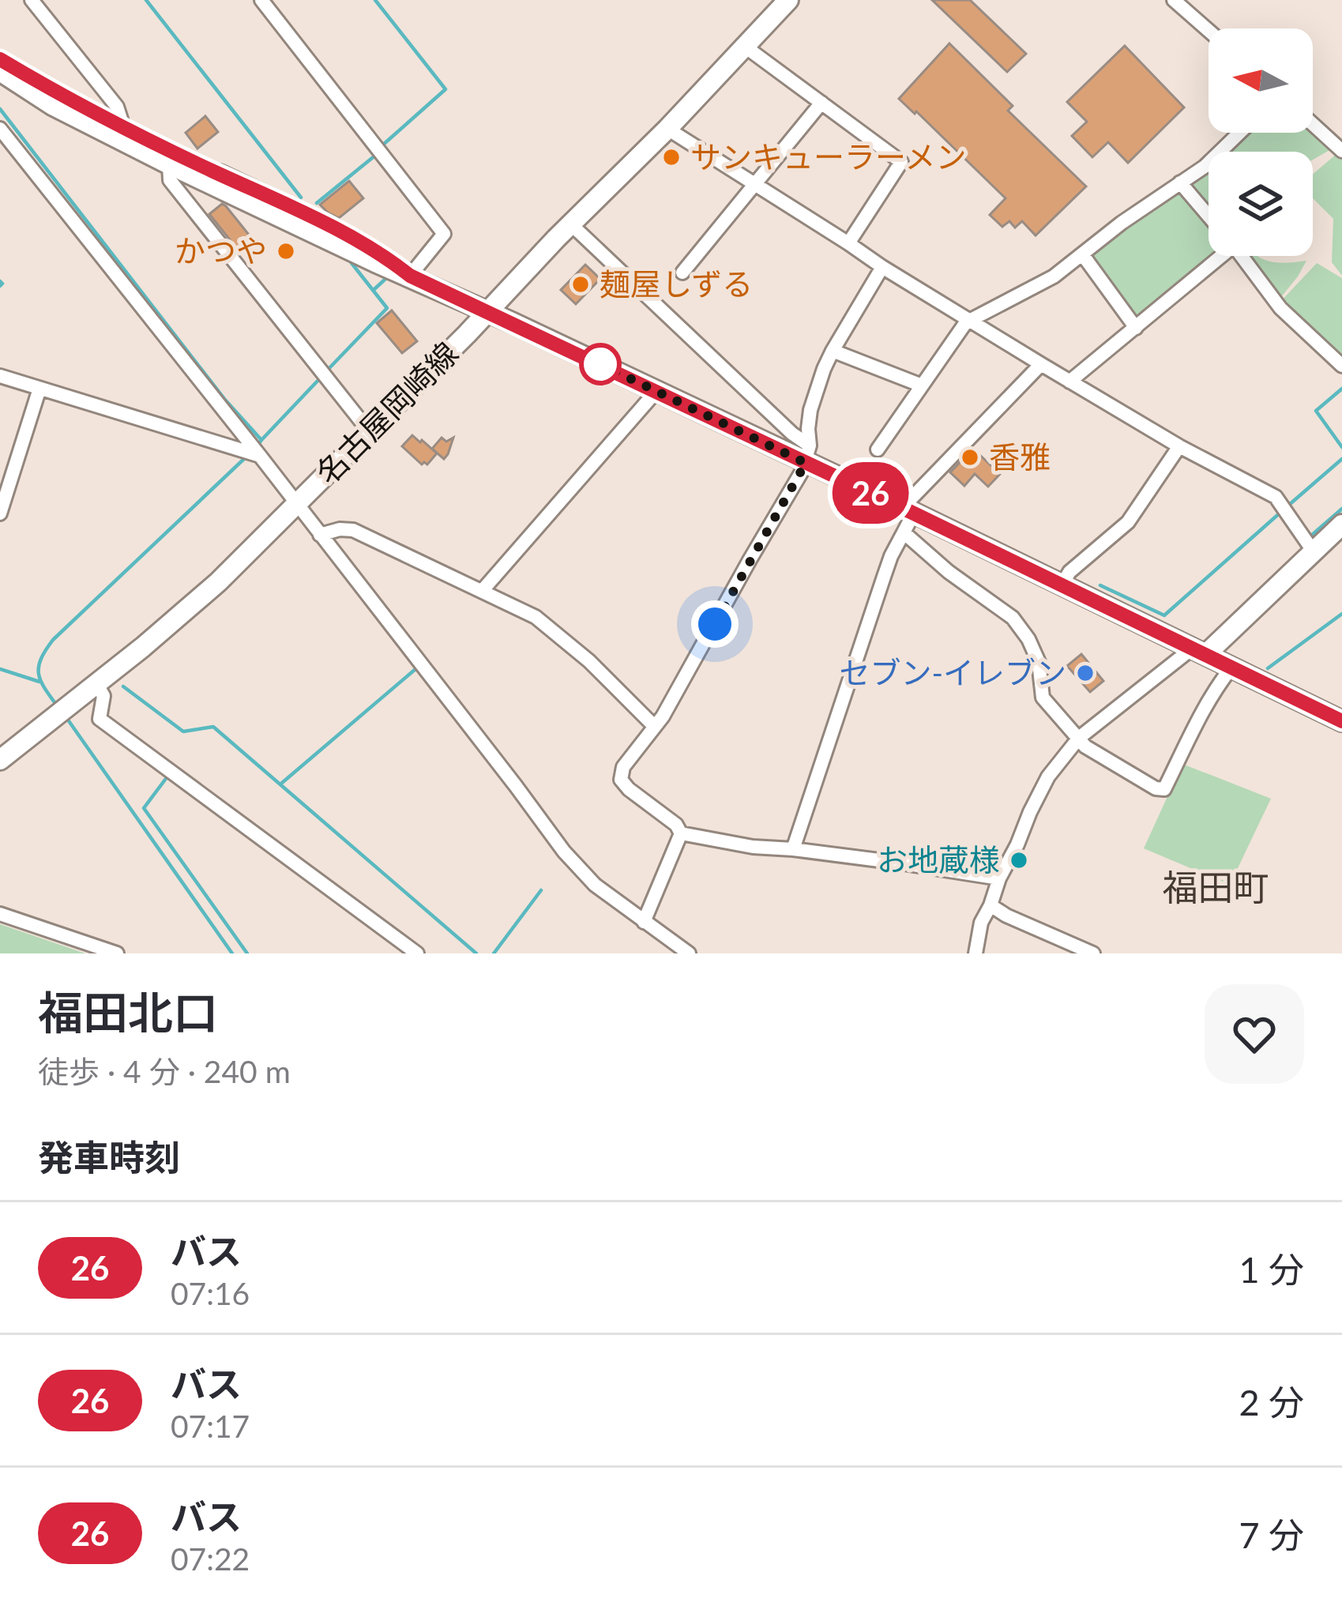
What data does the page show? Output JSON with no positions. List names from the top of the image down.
{
  "streets": {
    "main road": ["名古屋岡崎線"]
  },
  "districts": ["福田町"],
  "places": [
    "サンキューラーメン",
    "かつや",
    "麺屋しずる",
    "香雅",
    "セブン-イレブン",
    "お地蔵様"
  ],
  "lines": ["bus line 26"],
  "north": "left",
  "page": {
    "on_map": "26",
    "heading": [
      ["福田北口", "徒歩 · 4 分 · 240 m"],
      "発車時刻"
    ],
    "list": [
      {
        "mark": "26",
        "name": "バス",
        "note": "07:16",
        "value": "1 分"
      },
      {
        "mark": "26",
        "name": "バス",
        "note": "07:17",
        "value": "2 分"
      },
      {
        "mark": "26",
        "name": "バス",
        "note": "07:22",
        "value": "7 分"
      }
    ]
  }
}
